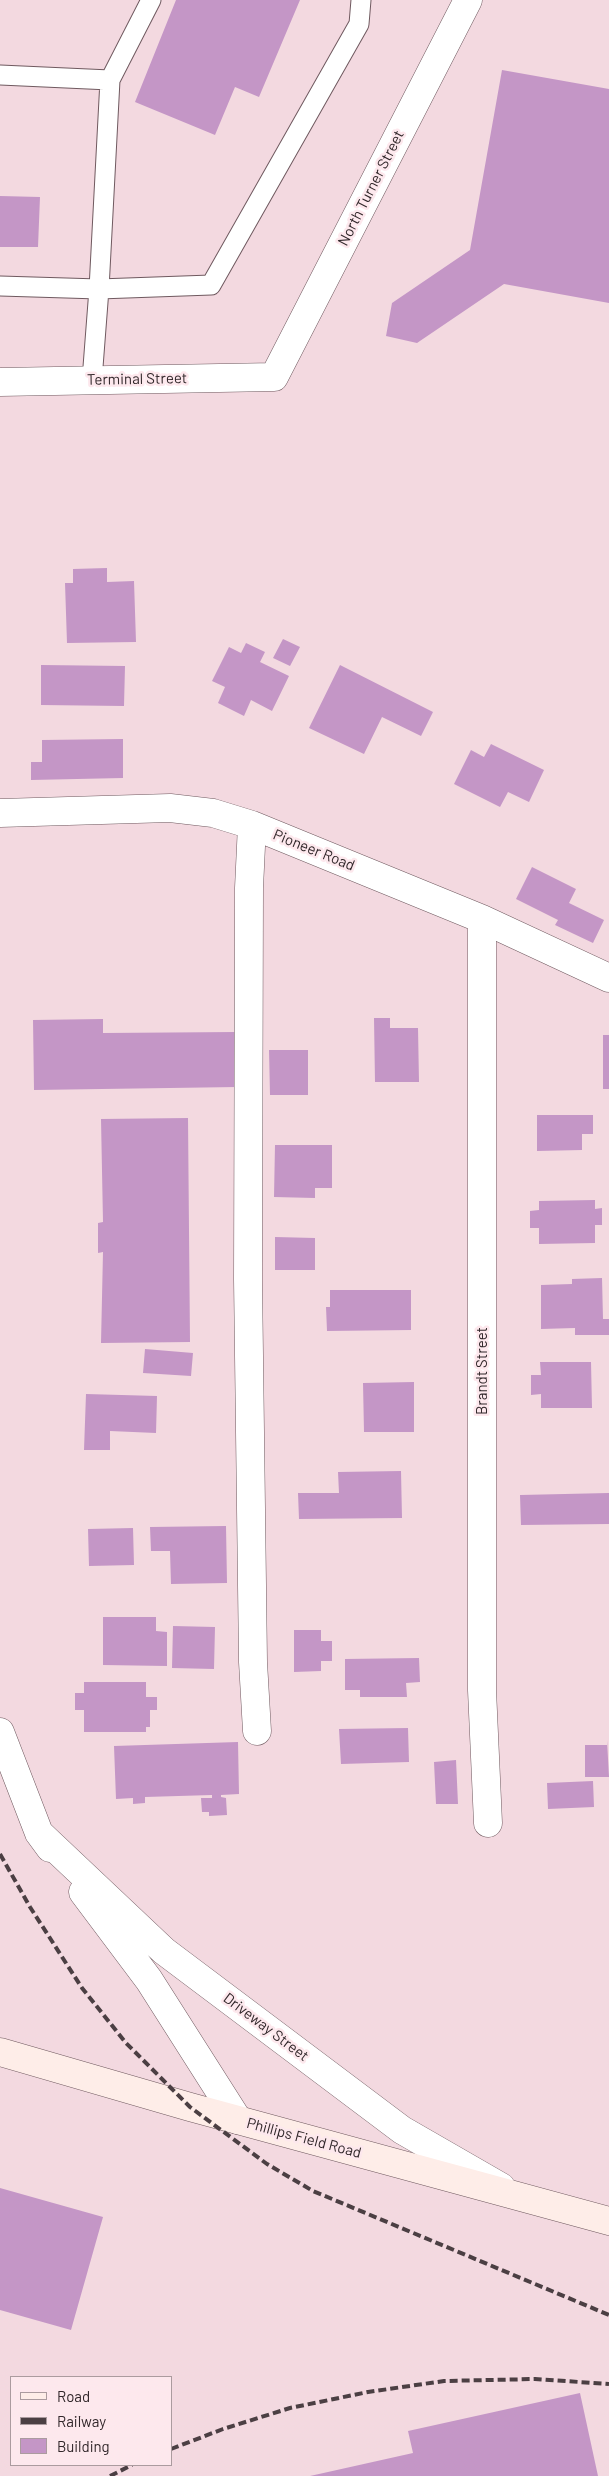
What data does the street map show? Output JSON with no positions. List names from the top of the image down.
{
  "streets": {
    "street": [
      "North Turner Street",
      "Terminal Street",
      "Pioneer Road",
      "Brandt Street",
      "Driveway Street",
      "Phillips Field Road"
    ]
  },
  "crossings": [
    ["North Turner Street", "Terminal Street"],
    ["Pioneer Road", "Brandt Street"],
    ["Driveway Street", "Phillips Field Road"]
  ],
  "legend": ["Road", "Railway", "Building"]
}
